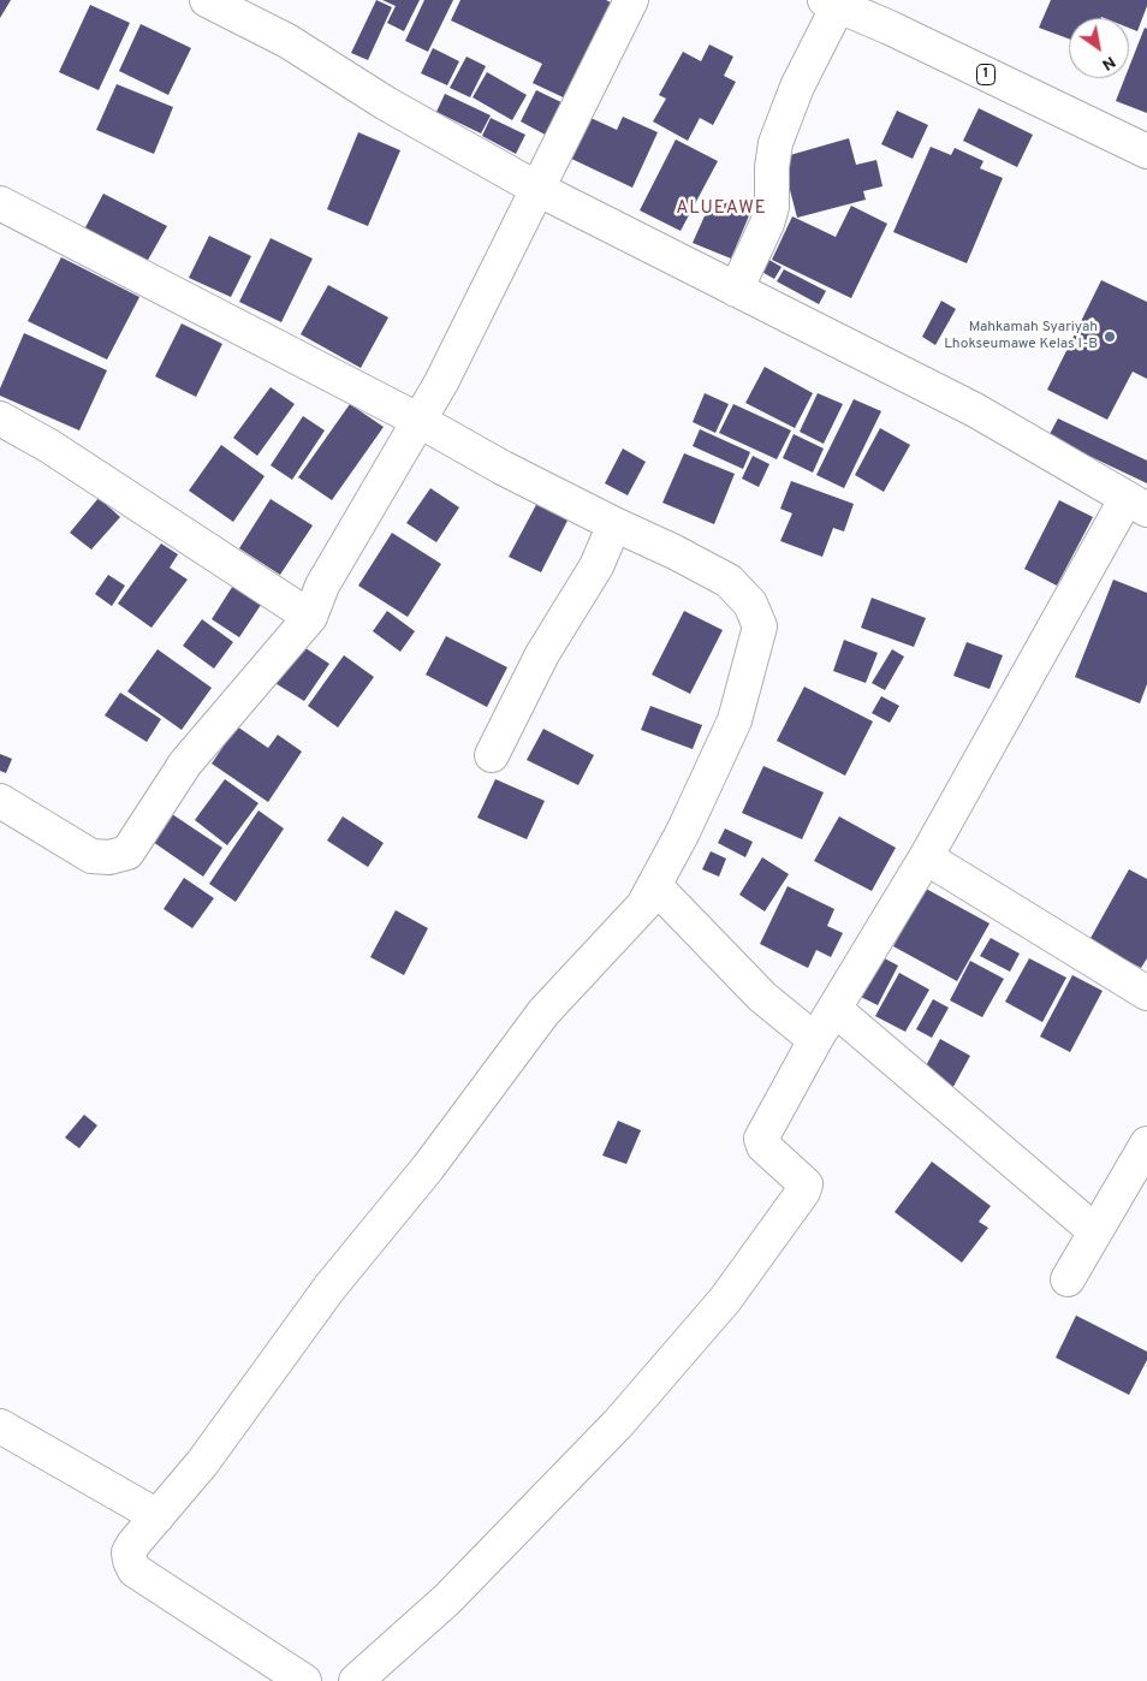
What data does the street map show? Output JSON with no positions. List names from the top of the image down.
{
  "streets": {
    "main road": ["1"]
  },
  "districts": ["ALUEAWE"],
  "places": ["Mahkamah Syariyah Lhokseumawe Kelas I-B"],
  "north": "bottom right"
}
